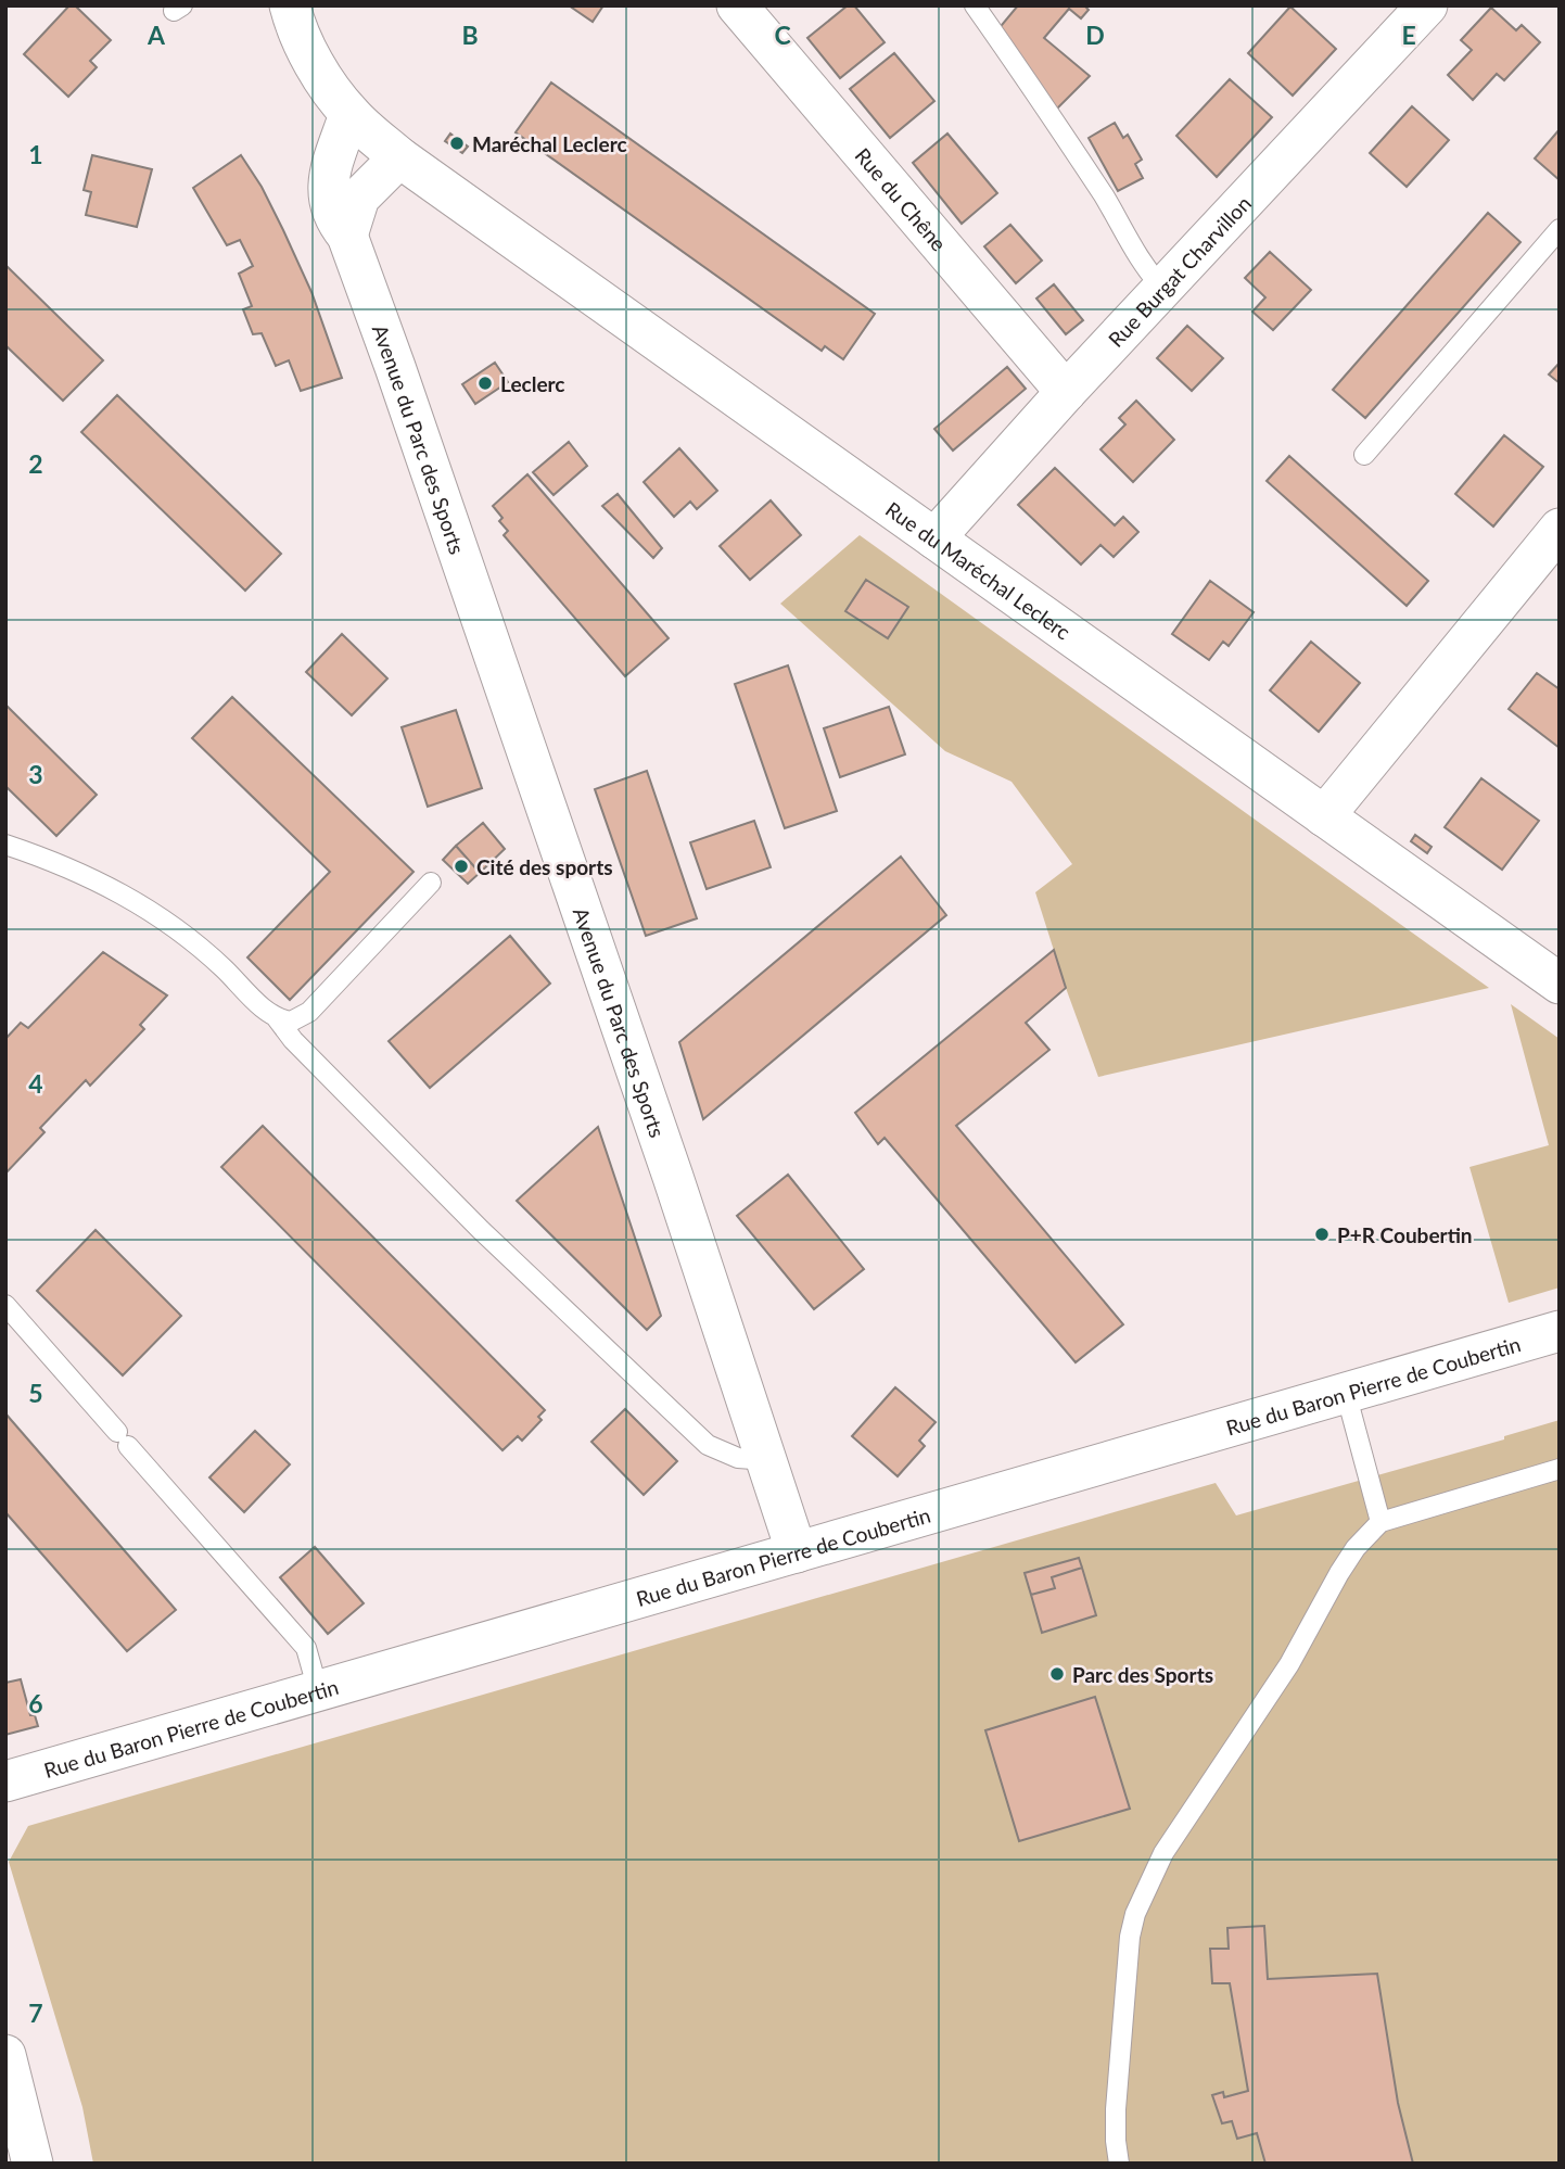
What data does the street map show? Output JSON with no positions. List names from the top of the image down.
{
  "streets": {
    "street": [
      "Rue du Chêne",
      "Rue Burgat Charvillon",
      "Avenue du Parc des Sports",
      "Rue du Maréchal Leclerc",
      "Rue du Baron Pierre de Coubertin"
    ]
  },
  "crossings": [
    ["Rue du Chêne", "Rue Burgat Charvillon"],
    ["Rue Burgat Charvillon", "Rue du Maréchal Leclerc"],
    ["Avenue du Parc des Sports", "Rue du Baron Pierre de Coubertin"]
  ],
  "places": [
    "Maréchal Leclerc",
    "Leclerc",
    "Cité des sports",
    "P+R Coubertin",
    "Parc des Sports"
  ],
  "grid": {
    "columns": [
      "A",
      "B",
      "C",
      "D",
      "E"
    ],
    "rows": [
      "1",
      "2",
      "3",
      "4",
      "5",
      "6",
      "7"
    ]
  }
}
